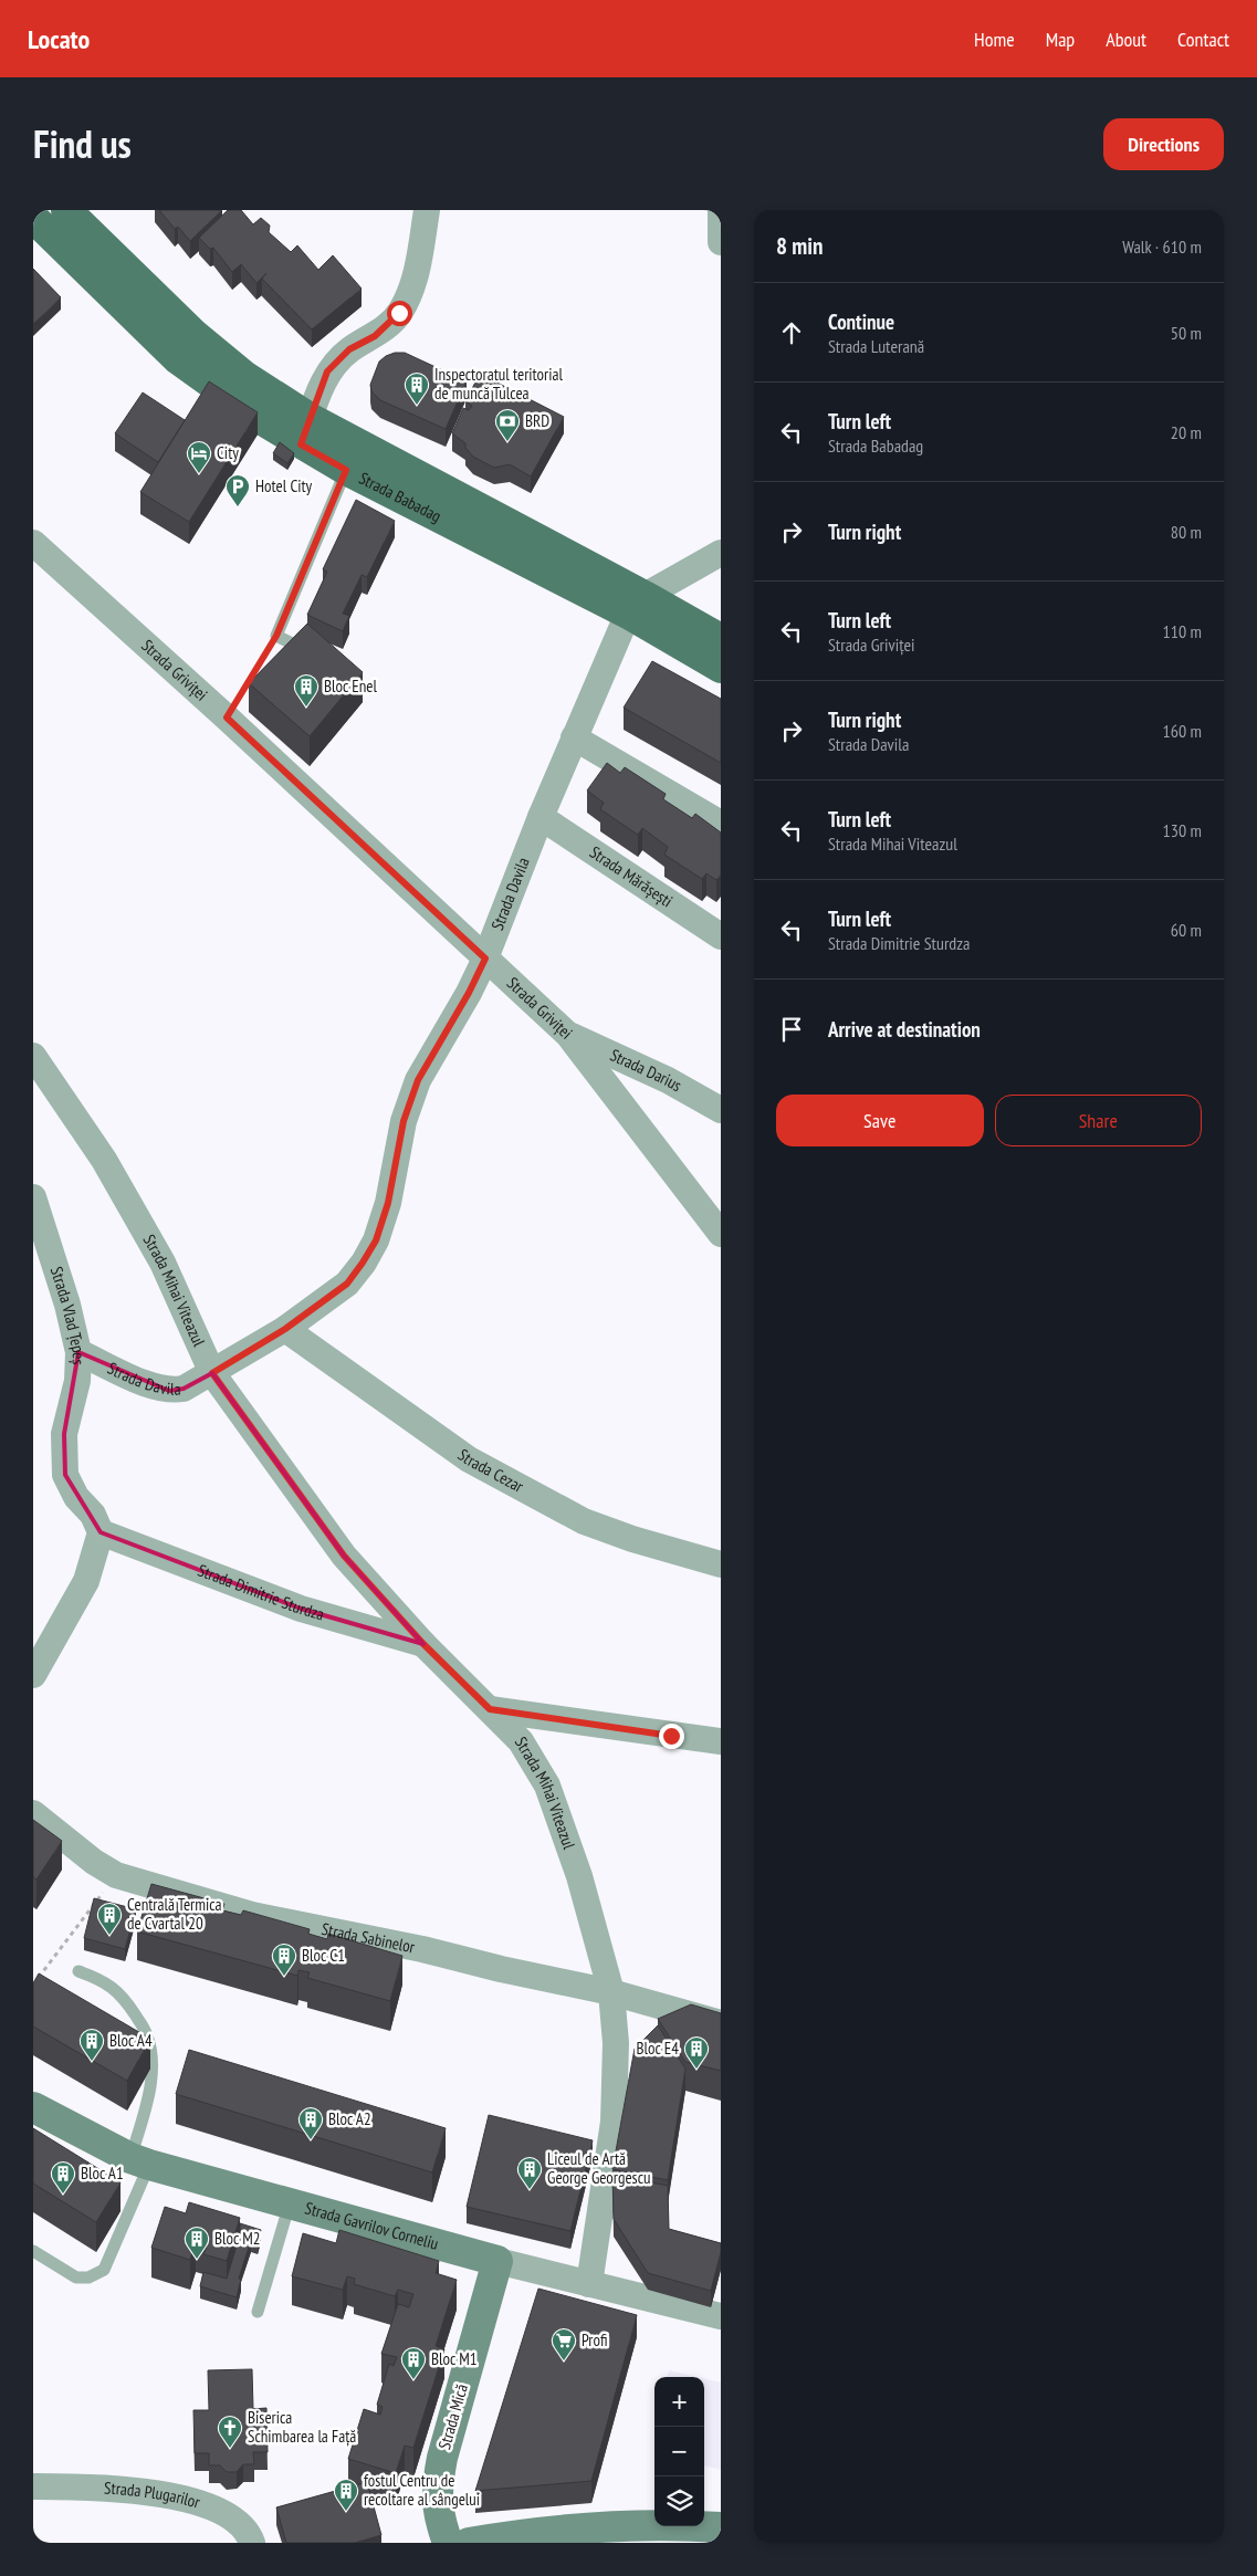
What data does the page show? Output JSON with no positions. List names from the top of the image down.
{
  "streets": {
    "main road": ["Strada Babadag"],
    "street": [
      "Strada Griviței",
      "Strada Mărășești",
      "Strada Davila",
      "Strada Darius",
      "Strada Mihai Viteazul",
      "Strada Vlad Țepeș",
      "Strada Cezar",
      "Strada Dimitrie Sturdza",
      "Strada Sabinelor",
      "Strada Gavrilov Corneliu",
      "Strada Mică",
      "Strada Plugarilor"
    ]
  },
  "crossings": [
    ["Strada Babadag", "Strada Davila"],
    ["Strada Griviței", "Strada Davila"],
    ["Strada Griviței", "Strada Darius"],
    ["Strada Mărășești", "Strada Davila"],
    ["Strada Davila", "Strada Mihai Viteazul"],
    ["Strada Davila", "Strada Vlad Țepeș"],
    ["Strada Davila", "Strada Cezar"],
    ["Strada Mihai Viteazul", "Strada Dimitrie Sturdza"],
    ["Strada Mihai Viteazul", "Strada Sabinelor"],
    ["Strada Mihai Viteazul", "Strada Gavrilov Corneliu"],
    ["Strada Vlad Țepeș", "Strada Dimitrie Sturdza"],
    ["Strada Gavrilov Corneliu", "Strada Mică"]
  ],
  "places": {
    "building": [
      "Inspectoratul teritorial de muncă Tulcea",
      "Bloc Enel",
      "Centrală Termica de Cvartal 20",
      "Bloc C1",
      "Bloc A4",
      "Bloc E4",
      "Bloc A2",
      "Liceul de Artă George Georgescu",
      "Bloc A1",
      "Bloc M2",
      "Bloc M1",
      "fostul Centru de recoltare al sângelui"
    ],
    "bank": ["BRD"],
    "hotel": ["City"],
    "parking": ["Hotel City"],
    "supermarket": ["Profi"],
    "church": ["Biserica Schimbarea la Față"]
  },
  "page": {
    "header": "Locato",
    "nav": [
      "Home",
      "Map",
      "About",
      "Contact"
    ],
    "title": "Find us",
    "buttons": [
      "Directions",
      ["Save", "Share"]
    ],
    "heading": ["8 min", "Walk · 610 m"],
    "list": [
      ["Continue", "Strada Luterană", "50 m"],
      ["Turn left", "Strada Babadag", "20 m"],
      ["Turn right", "80 m"],
      ["Turn left", "Strada Griviței", "110 m"],
      ["Turn right", "Strada Davila", "160 m"],
      ["Turn left", "Strada Mihai Viteazul", "130 m"],
      ["Turn left", "Strada Dimitrie Sturdza", "60 m"],
      "Arrive at destination"
    ],
    "map_buttons": ["+", "−"]
  }
}
